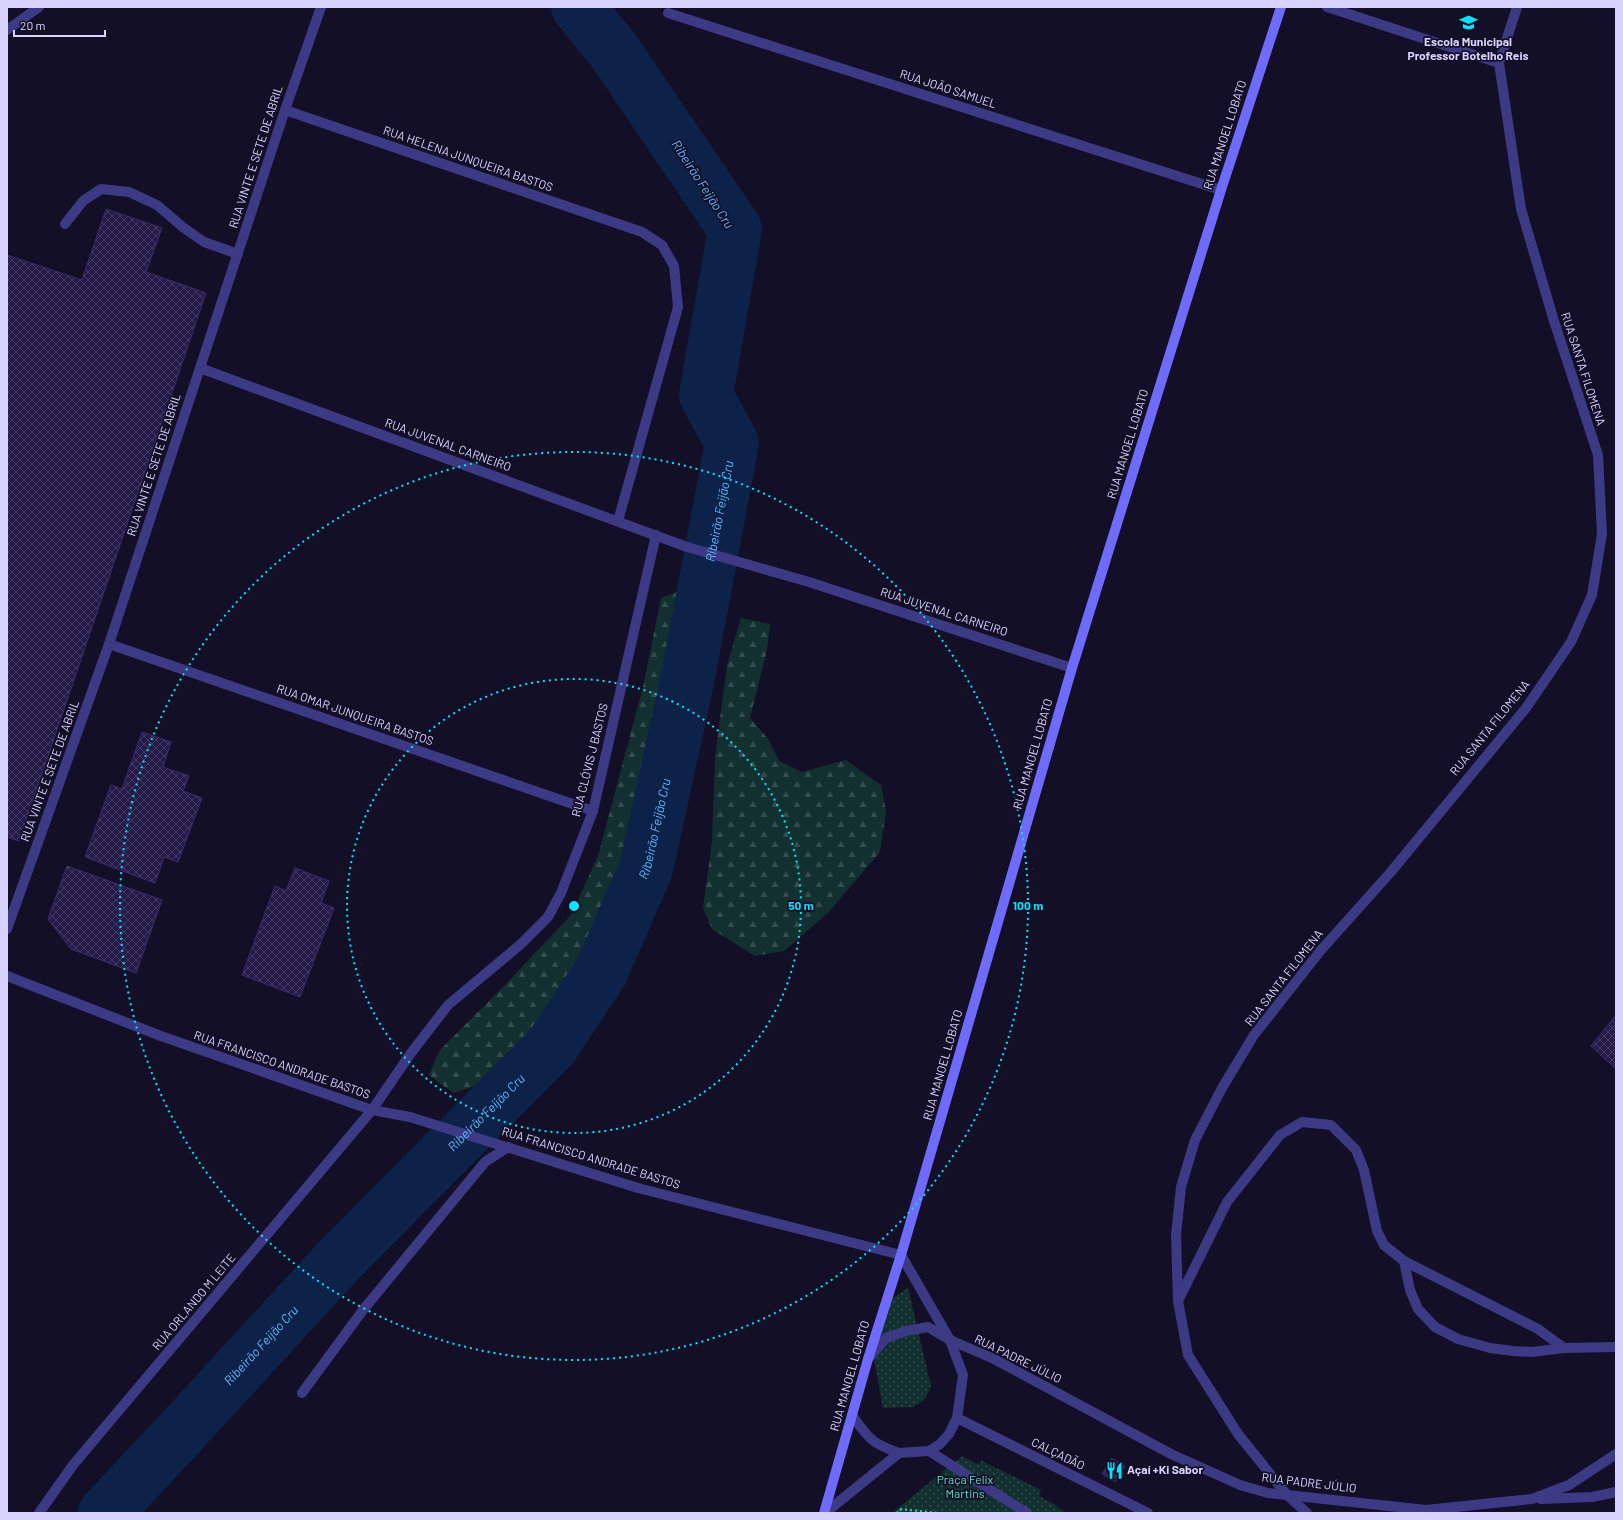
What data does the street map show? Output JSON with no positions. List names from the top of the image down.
{
  "streets": {
    "street": [
      "RUA JOÃO SAMUEL",
      "RUA MANOEL LOBATO",
      "RUA VINTE E SETE DE ABRIL",
      "RUA HELENA JUNQUEIRA BASTOS",
      "RUA SANTA FILOMENA",
      "RUA JUVENAL CARNEIRO",
      "RUA OMAR JUNQUEIRA BASTOS",
      "RUA CLÓVIS J BASTOS",
      "RUA FRANCISCO ANDRADE BASTOS",
      "RUA ORLANDO M LEITE",
      "RUA PADRE JÚLIO",
      "CALÇADÃO"
    ]
  },
  "crossings": [
    ["RUA JOÃO SAMUEL", "RUA MANOEL LOBATO"],
    ["RUA MANOEL LOBATO", "RUA JUVENAL CARNEIRO"],
    ["RUA MANOEL LOBATO", "RUA FRANCISCO ANDRADE BASTOS"],
    ["RUA MANOEL LOBATO", "RUA PADRE JÚLIO"],
    ["RUA MANOEL LOBATO", "CALÇADÃO"],
    ["RUA VINTE E SETE DE ABRIL", "RUA HELENA JUNQUEIRA BASTOS"],
    ["RUA VINTE E SETE DE ABRIL", "RUA JUVENAL CARNEIRO"],
    ["RUA VINTE E SETE DE ABRIL", "RUA OMAR JUNQUEIRA BASTOS"],
    ["RUA HELENA JUNQUEIRA BASTOS", "RUA JUVENAL CARNEIRO"],
    ["RUA SANTA FILOMENA", "RUA PADRE JÚLIO"],
    ["RUA JUVENAL CARNEIRO", "RUA CLÓVIS J BASTOS"],
    ["RUA OMAR JUNQUEIRA BASTOS", "RUA CLÓVIS J BASTOS"],
    ["RUA CLÓVIS J BASTOS", "RUA FRANCISCO ANDRADE BASTOS"],
    ["RUA CLÓVIS J BASTOS", "RUA ORLANDO M LEITE"],
    ["RUA FRANCISCO ANDRADE BASTOS", "RUA ORLANDO M LEITE"],
    ["RUA PADRE JÚLIO", "CALÇADÃO"]
  ],
  "water": ["Ribeirão Feijão Cru"],
  "parks": ["Praça Felix Martins"],
  "places": {
    "school or university": ["Escola Municipal Professor Botelho Reis"],
    "restaurant": ["Açaí +Ki Sabor"]
  },
  "scale_bar": "20 m",
  "rings": ["50 m", "100 m"]
}
